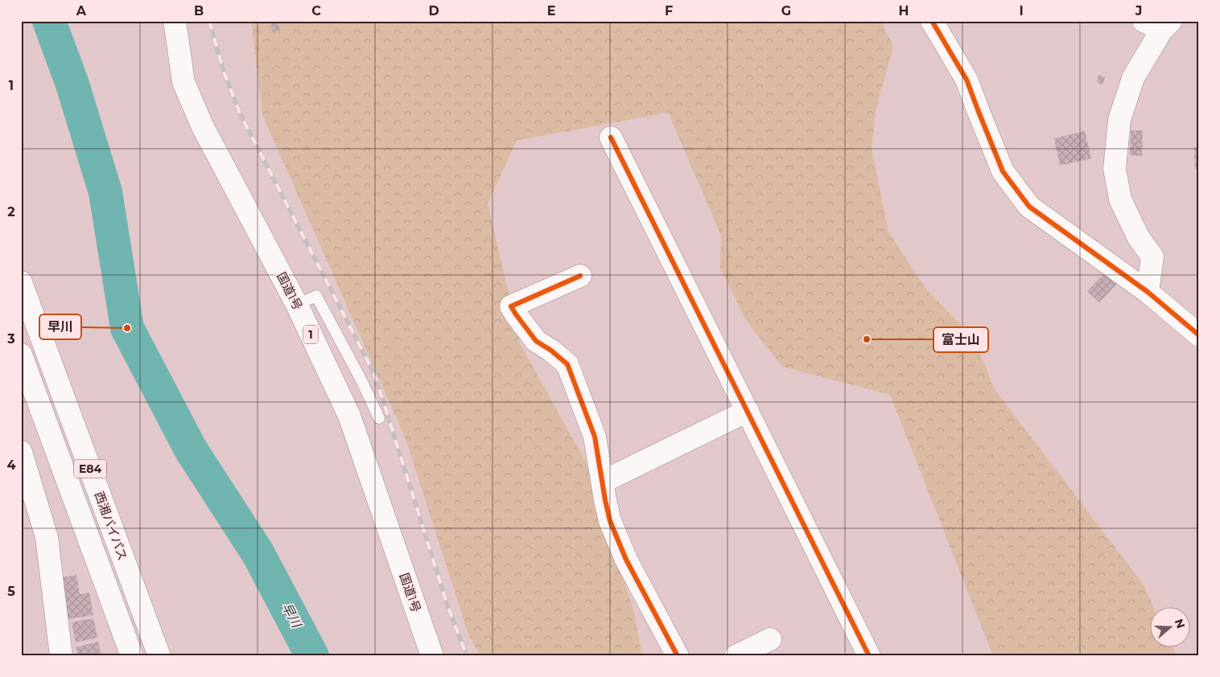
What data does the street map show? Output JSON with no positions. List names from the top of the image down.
{
  "streets": {
    "main road": [
      "国道1号",
      "1",
      "E84",
      "西湘バイパス"
    ]
  },
  "water": ["早川"],
  "places": ["早川", "富士山"],
  "north": "right",
  "grid": {
    "columns": [
      "A",
      "B",
      "C",
      "D",
      "E",
      "F",
      "G",
      "H",
      "I",
      "J"
    ],
    "rows": [
      "1",
      "2",
      "3",
      "4",
      "5"
    ]
  }
}
